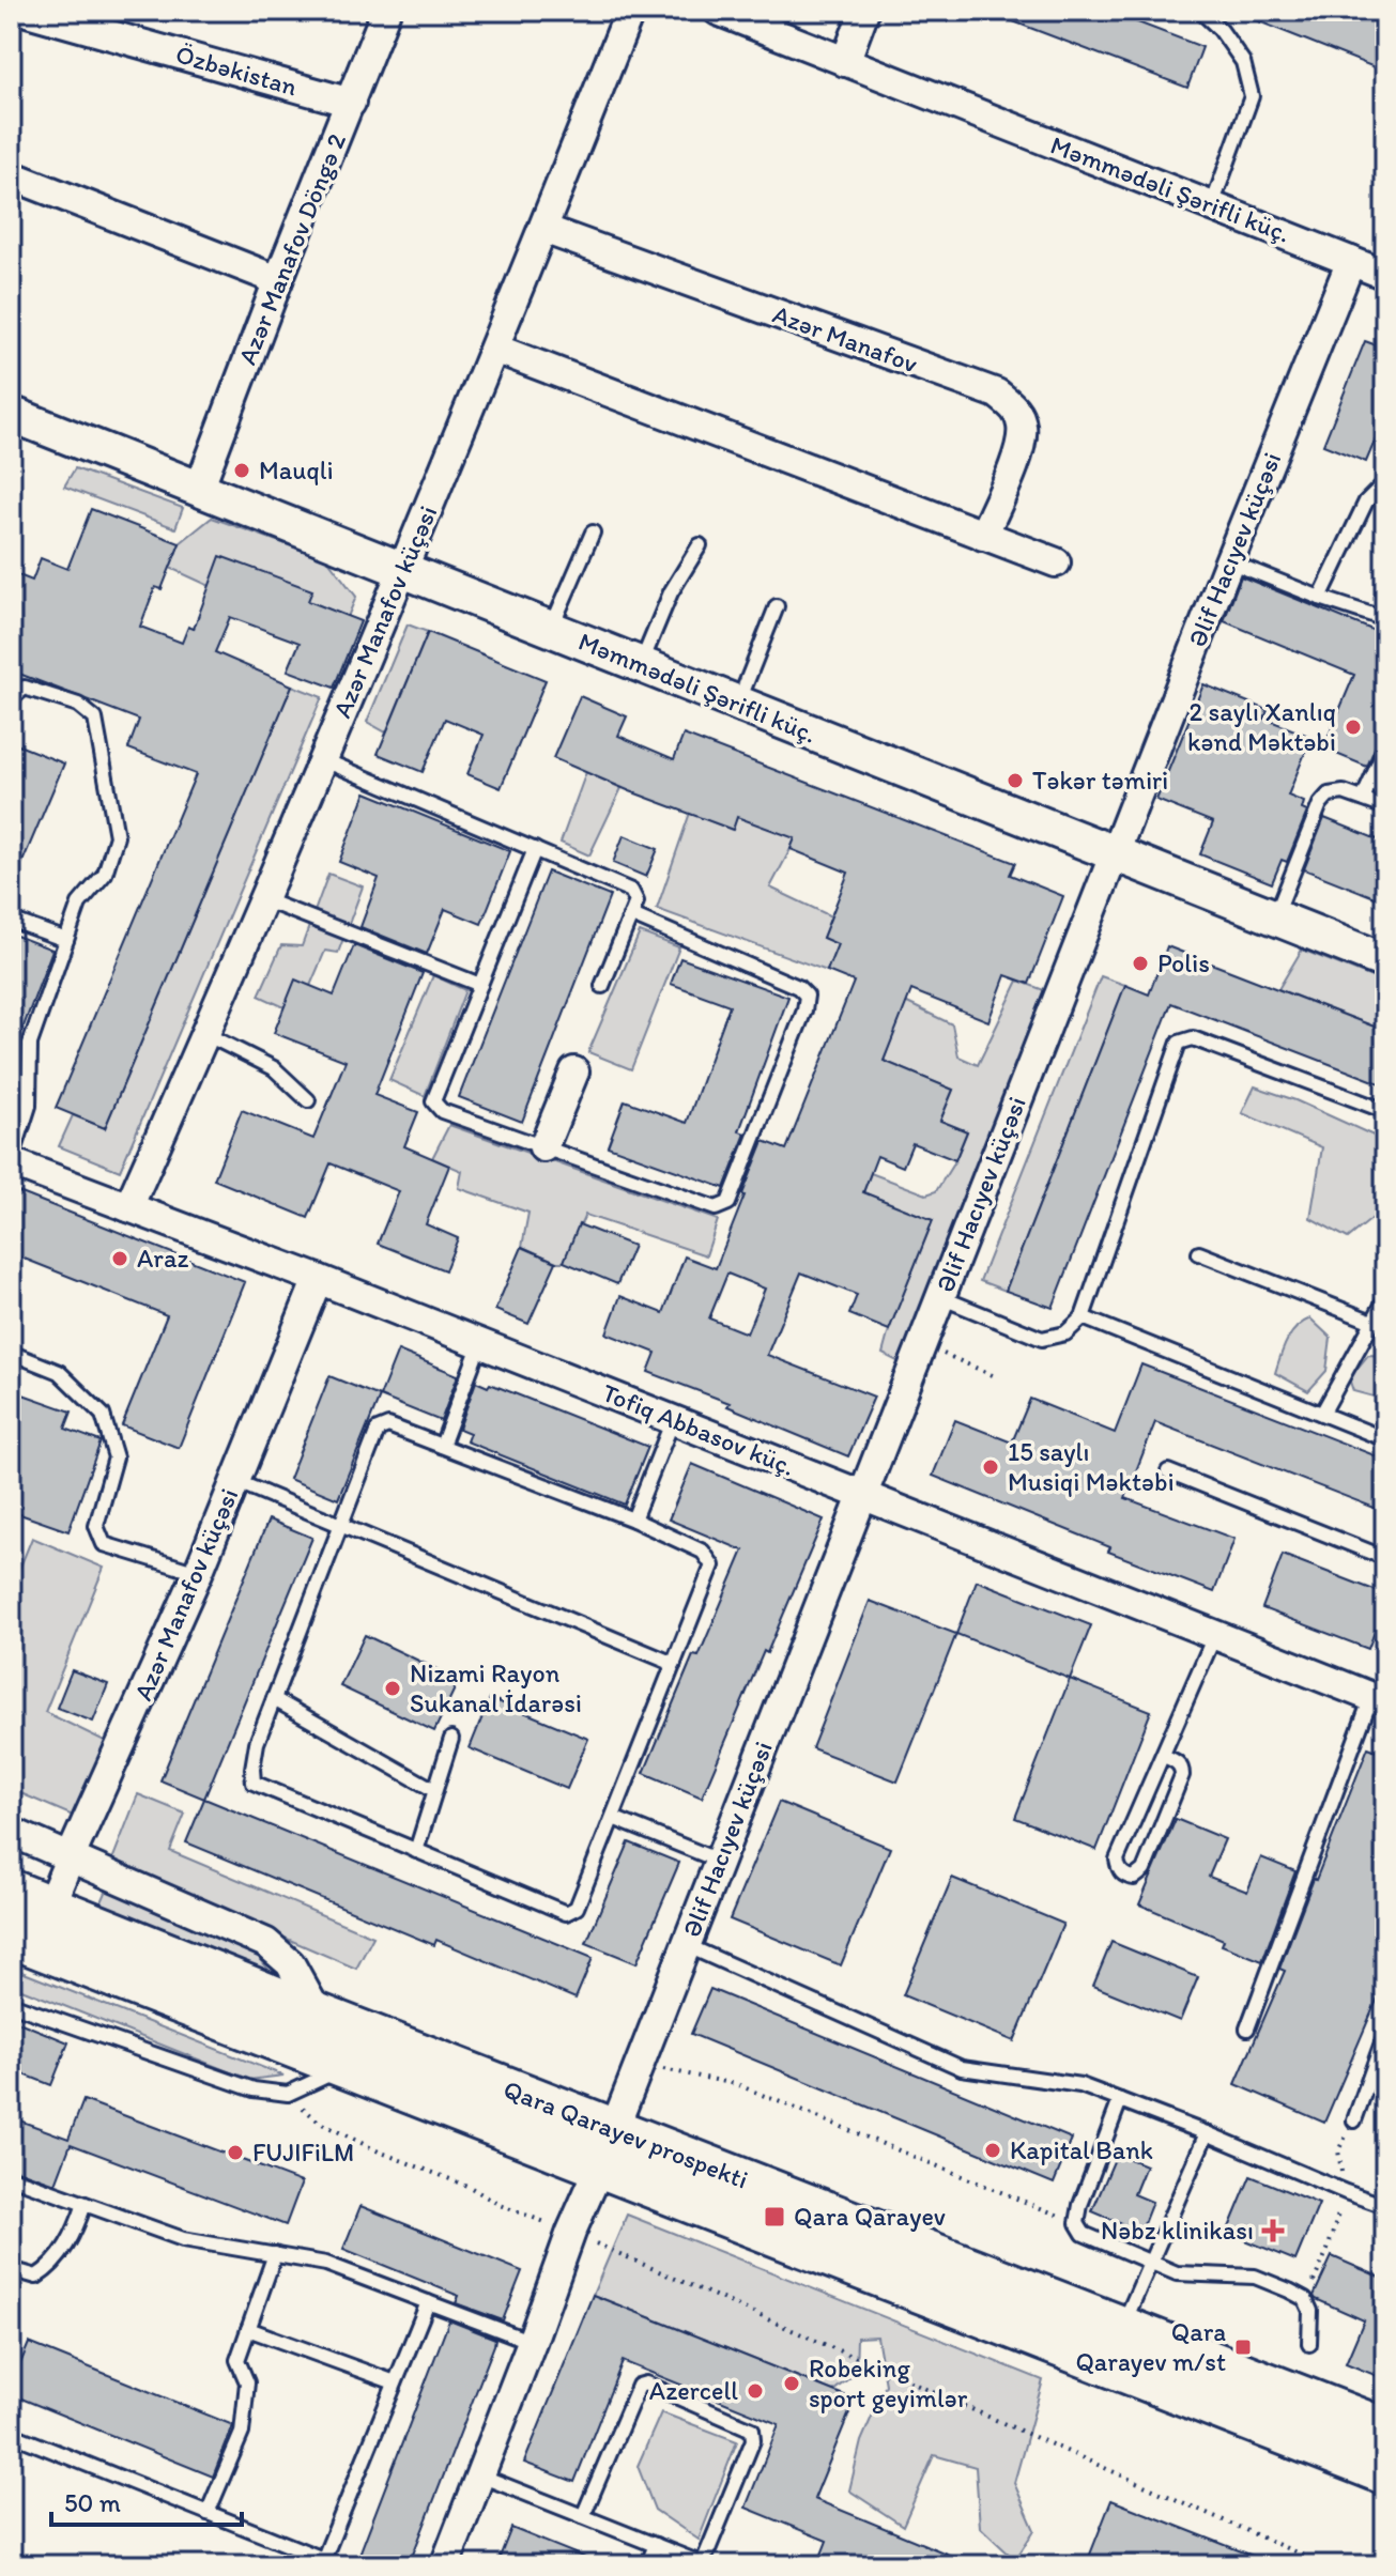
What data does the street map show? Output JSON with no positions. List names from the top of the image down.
{
  "streets": {
    "main road": ["Qara Qarayev prospekti"],
    "street": [
      "Özbəkistan",
      "Məmmədəli Şərifli küç.",
      "Azər Manafov Döngə 2",
      "Azər Manafov",
      "Əlif Hacıyev küçəsi",
      "Azər Manafov küçəsi",
      "Tofiq Abbasov küç."
    ]
  },
  "crossings": [
    ["Özbəkistan", "Azər Manafov Döngə 2"],
    ["Məmmədəli Şərifli küç.", "Azər Manafov Döngə 2"],
    ["Məmmədəli Şərifli küç.", "Əlif Hacıyev küçəsi"],
    ["Məmmədəli Şərifli küç.", "Azər Manafov küçəsi"],
    ["Azər Manafov", "Azər Manafov küçəsi"],
    ["Əlif Hacıyev küçəsi", "Tofiq Abbasov küç."],
    ["Əlif Hacıyev küçəsi", "Qara Qarayev prospekti"],
    ["Azər Manafov küçəsi", "Tofiq Abbasov küç."],
    ["Azər Manafov küçəsi", "Qara Qarayev prospekti"]
  ],
  "places": {
    "other": [
      "Mauqli",
      "2 saylı Xanlıq kənd Məktəbi",
      "Təkər təmiri",
      "Polis",
      "Araz",
      "15 saylı Musiqi Məktəbi",
      "Nizami Rayon Sukanal İdarəsi",
      "Kapital Bank",
      "FUJIFiLM",
      "Robeking sport geyimlər",
      "Azercell"
    ],
    "transit": ["Qara Qarayev", "Qara Qarayev m/st"],
    "health": ["Nəbz klinikası"]
  },
  "scale_bar": "50 m"
}
